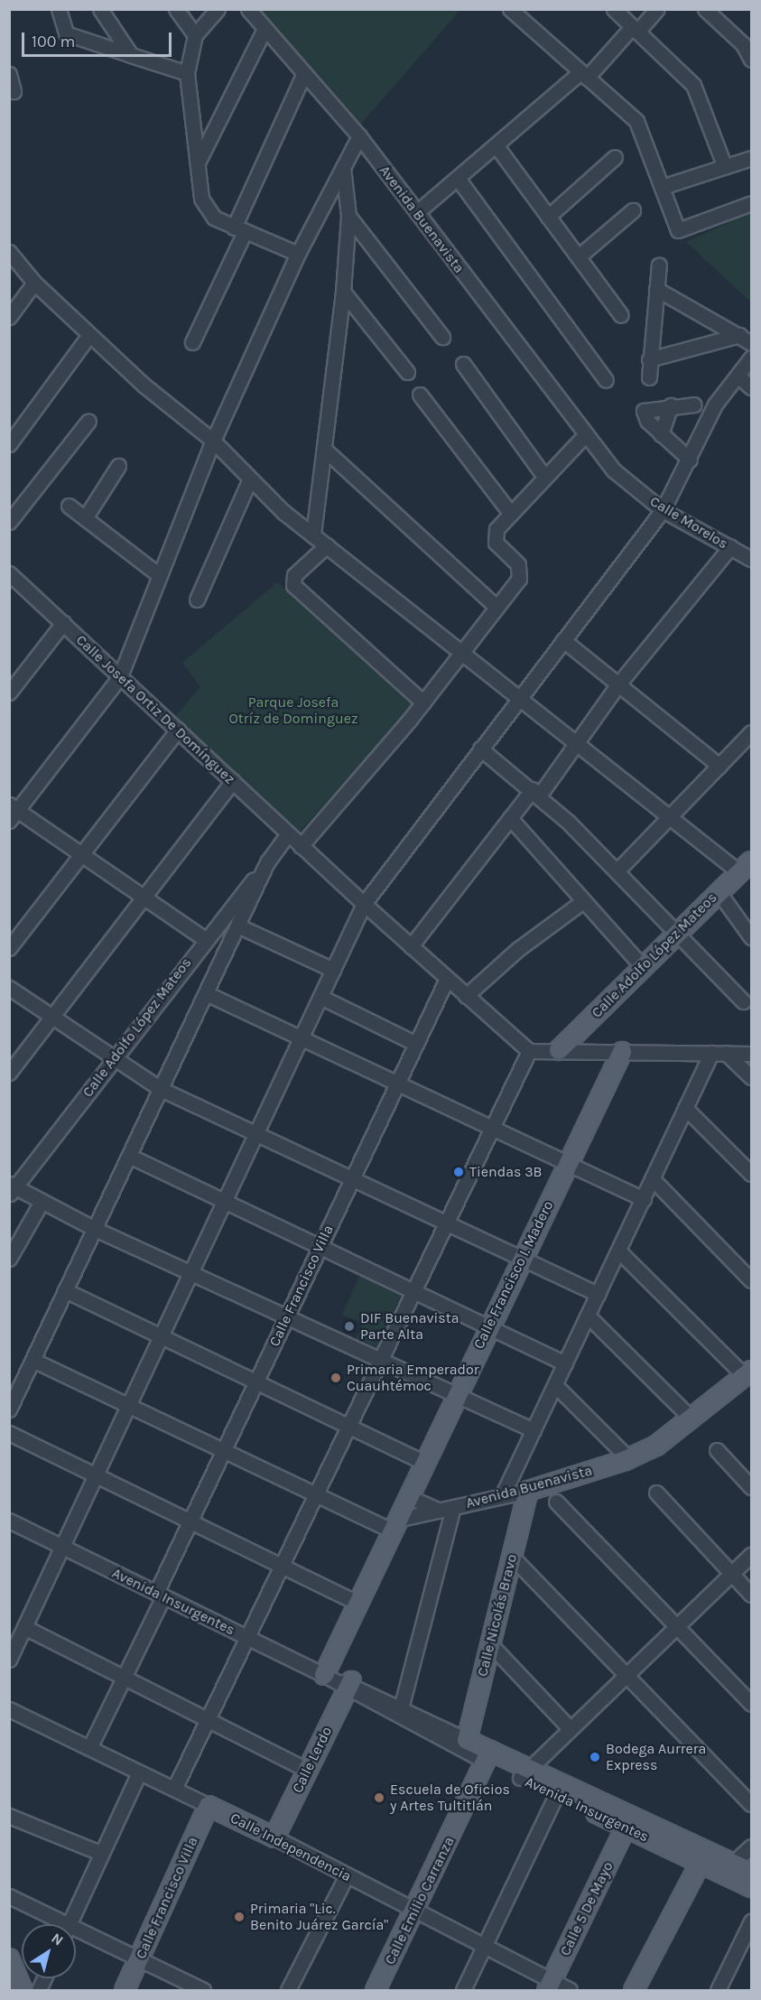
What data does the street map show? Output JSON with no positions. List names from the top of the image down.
{
  "streets": {
    "main road": [
      "Avenida Buenavista",
      "Calle Adolfo López Mateos",
      "Calle Francisco I. Madero",
      "Calle Francisco Villa",
      "Avenida Insurgentes",
      "Calle Nicolás Bravo",
      "Calle Lerdo",
      "Calle Independencia",
      "Calle Emilio Carranza",
      "Calle 5 De Mayo"
    ],
    "street": ["Calle Morelos", "Calle Josefa Ortiz De Domínguez"]
  },
  "crossings": [
    ["Avenida Buenavista", "Calle Morelos"],
    ["Avenida Buenavista", "Calle Francisco I. Madero"],
    ["Avenida Buenavista", "Calle Nicolás Bravo"],
    ["Calle Josefa Ortiz De Domínguez", "Calle Francisco Villa"],
    ["Calle Francisco I. Madero", "Avenida Insurgentes"],
    ["Calle Francisco I. Madero", "Calle Lerdo"],
    ["Calle Francisco Villa", "Avenida Insurgentes"],
    ["Calle Francisco Villa", "Calle Independencia"],
    ["Avenida Insurgentes", "Calle Nicolás Bravo"],
    ["Avenida Insurgentes", "Calle Lerdo"],
    ["Avenida Insurgentes", "Calle Emilio Carranza"],
    ["Avenida Insurgentes", "Calle 5 De Mayo"],
    ["Calle Lerdo", "Calle Independencia"],
    ["Calle Independencia", "Calle Emilio Carranza"],
    ["Calle Independencia", "Calle 5 De Mayo"]
  ],
  "parks": ["Parque Josefa Otríz de Dominguez"],
  "places": [
    "Tiendas 3B",
    "DIF Buenavista Parte Alta",
    "Primaria Emperador Cuauhtémoc",
    "Bodega Aurrera Express",
    "Escuela de Oficios y Artes Tultitlán",
    "Primaria \"Lic. Benito Juárez García\""
  ],
  "scale_bar": "100 m",
  "north": "top right"
}
